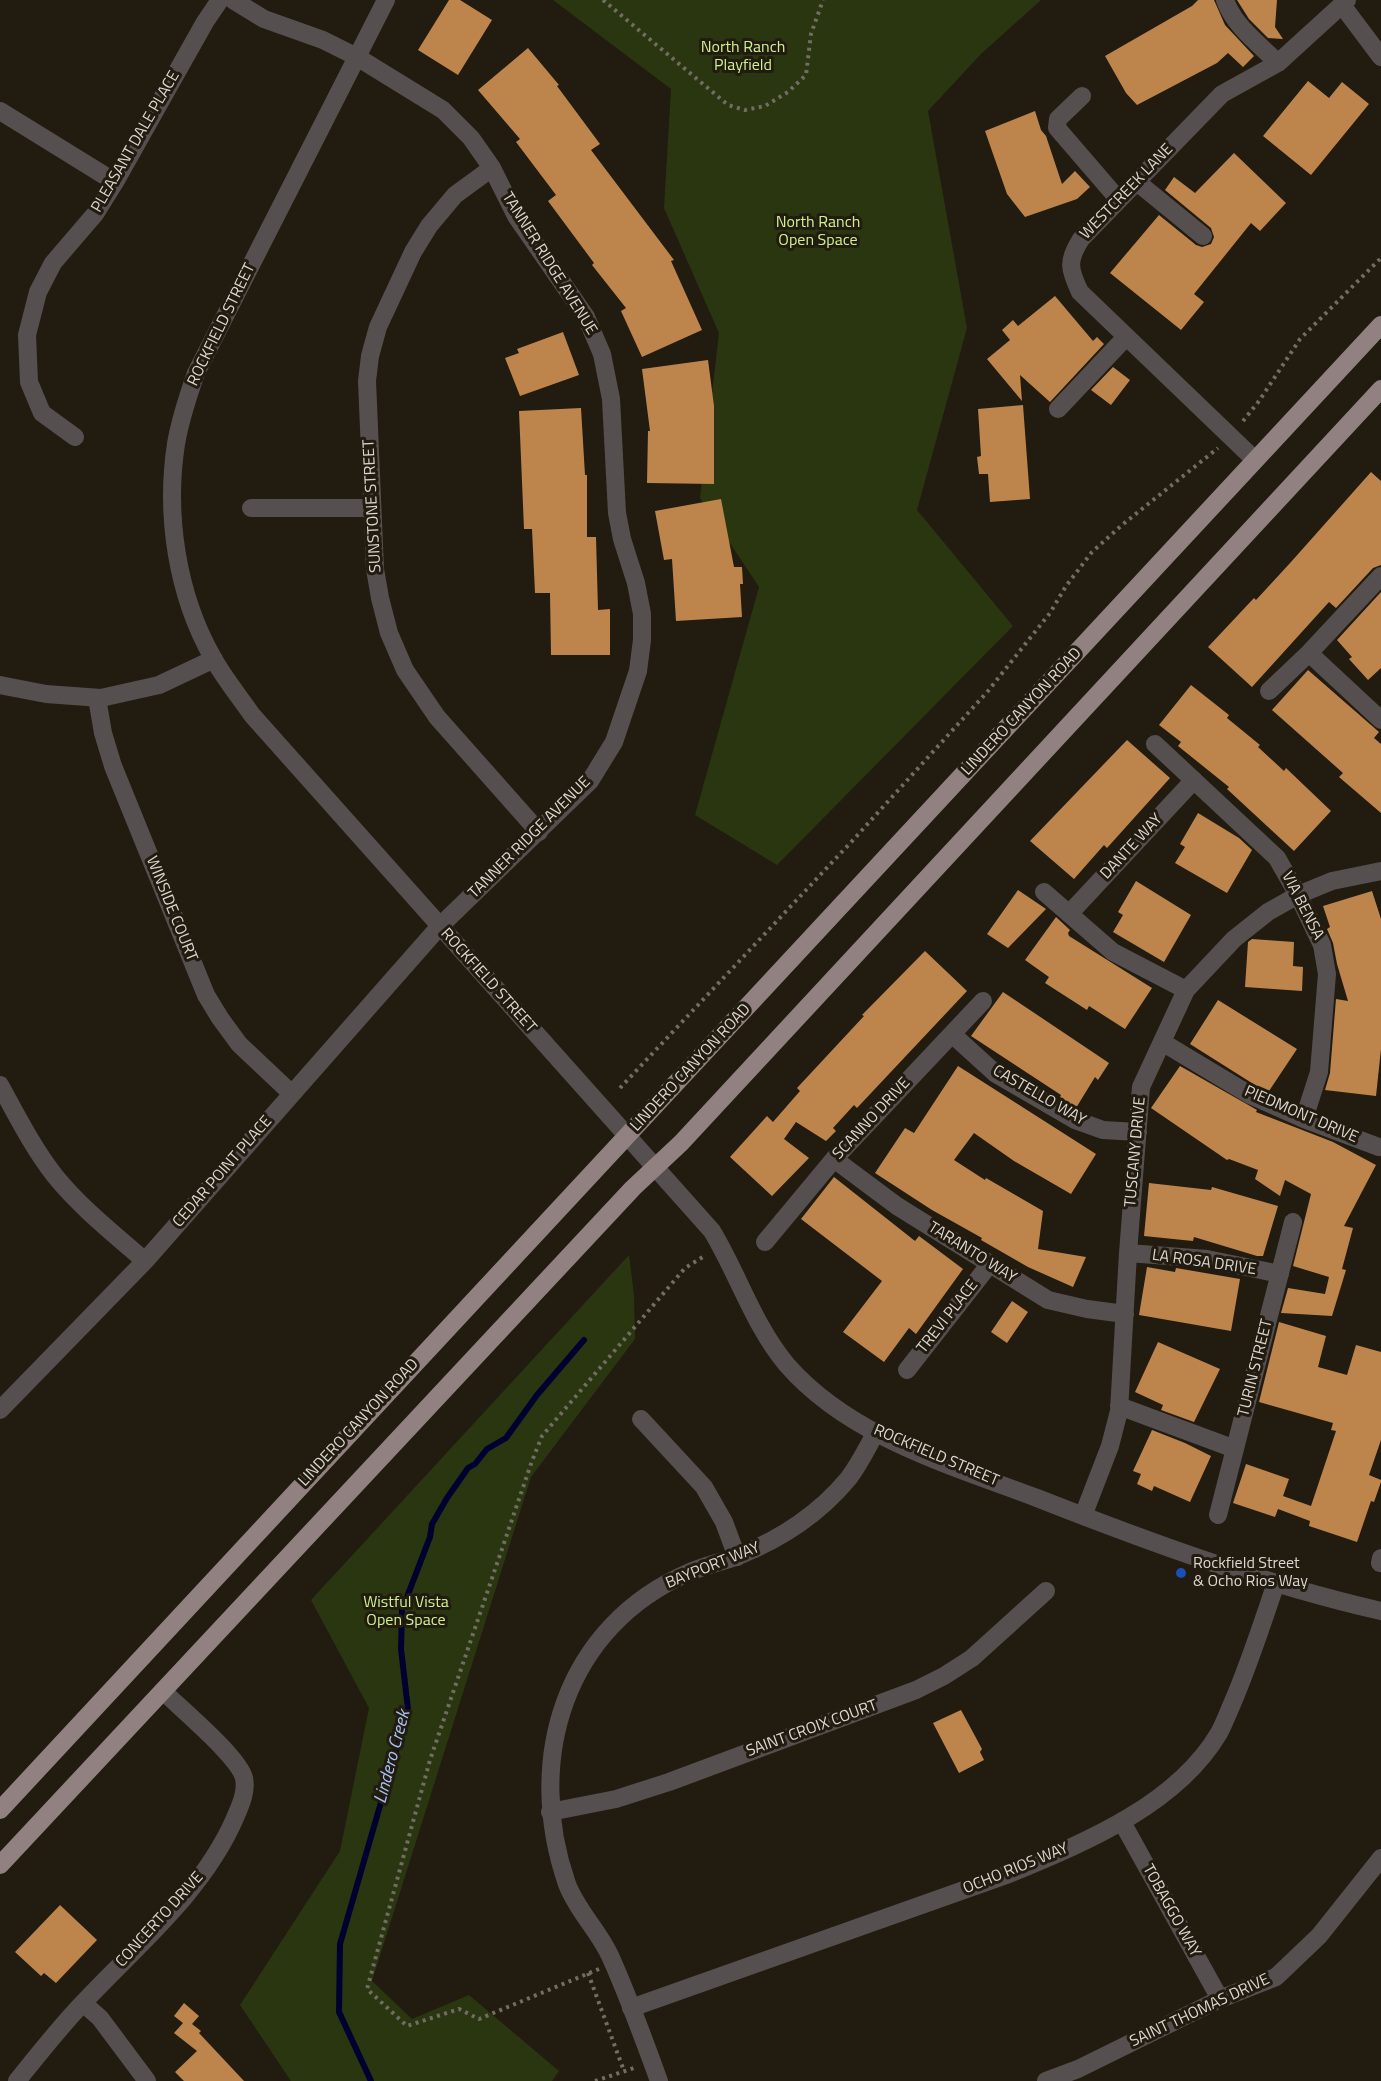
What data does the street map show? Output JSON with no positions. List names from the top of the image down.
{
  "streets": {
    "main road": ["LINDERO CANYON ROAD"],
    "street": [
      "PLEASANT DALE PLACE",
      "WESTCREEK LANE",
      "TANNER RIDGE AVENUE",
      "ROCKFIELD STREET",
      "SUNSTONE STREET",
      "DANTE WAY",
      "VIA BENSA",
      "WINSIDE COURT",
      "CASTELLO WAY",
      "PIEDMONT DRIVE",
      "SCANNO DRIVE",
      "TUSCANY DRIVE",
      "CEDAR POINT PLACE",
      "TARANTO WAY",
      "LA ROSA DRIVE",
      "TREVI PLACE",
      "TURIN STREET",
      "BAYPORT WAY",
      "SAINT CROIX COURT",
      "OCHO RIOS WAY",
      "TOBAGGO WAY",
      "CONCERTO DRIVE",
      "SAINT THOMAS DRIVE"
    ]
  },
  "crossings": [
    ["WESTCREEK LANE", "LINDERO CANYON ROAD"],
    ["TANNER RIDGE AVENUE", "ROCKFIELD STREET"],
    ["TANNER RIDGE AVENUE", "SUNSTONE STREET"],
    ["TANNER RIDGE AVENUE", "CEDAR POINT PLACE"],
    ["ROCKFIELD STREET", "LINDERO CANYON ROAD"],
    ["ROCKFIELD STREET", "TUSCANY DRIVE"],
    ["ROCKFIELD STREET", "CEDAR POINT PLACE"],
    ["ROCKFIELD STREET", "BAYPORT WAY"],
    ["ROCKFIELD STREET", "OCHO RIOS WAY"],
    ["DANTE WAY", "VIA BENSA"],
    ["VIA BENSA", "PIEDMONT DRIVE"],
    ["VIA BENSA", "TUSCANY DRIVE"],
    ["WINSIDE COURT", "CEDAR POINT PLACE"],
    ["CASTELLO WAY", "SCANNO DRIVE"],
    ["CASTELLO WAY", "TUSCANY DRIVE"],
    ["PIEDMONT DRIVE", "TUSCANY DRIVE"],
    ["SCANNO DRIVE", "TARANTO WAY"],
    ["TUSCANY DRIVE", "TARANTO WAY"],
    ["TUSCANY DRIVE", "LA ROSA DRIVE"],
    ["TARANTO WAY", "TREVI PLACE"],
    ["LA ROSA DRIVE", "TURIN STREET"],
    ["BAYPORT WAY", "SAINT CROIX COURT"],
    ["BAYPORT WAY", "OCHO RIOS WAY"],
    ["OCHO RIOS WAY", "TOBAGGO WAY"],
    ["TOBAGGO WAY", "SAINT THOMAS DRIVE"]
  ],
  "water": ["Lindero Creek"],
  "parks": ["North Ranch Playfield", "North Ranch Open Space", "Wistful Vista Open Space"],
  "places": ["Rockfield Street & Ocho Rios Way"]
}
